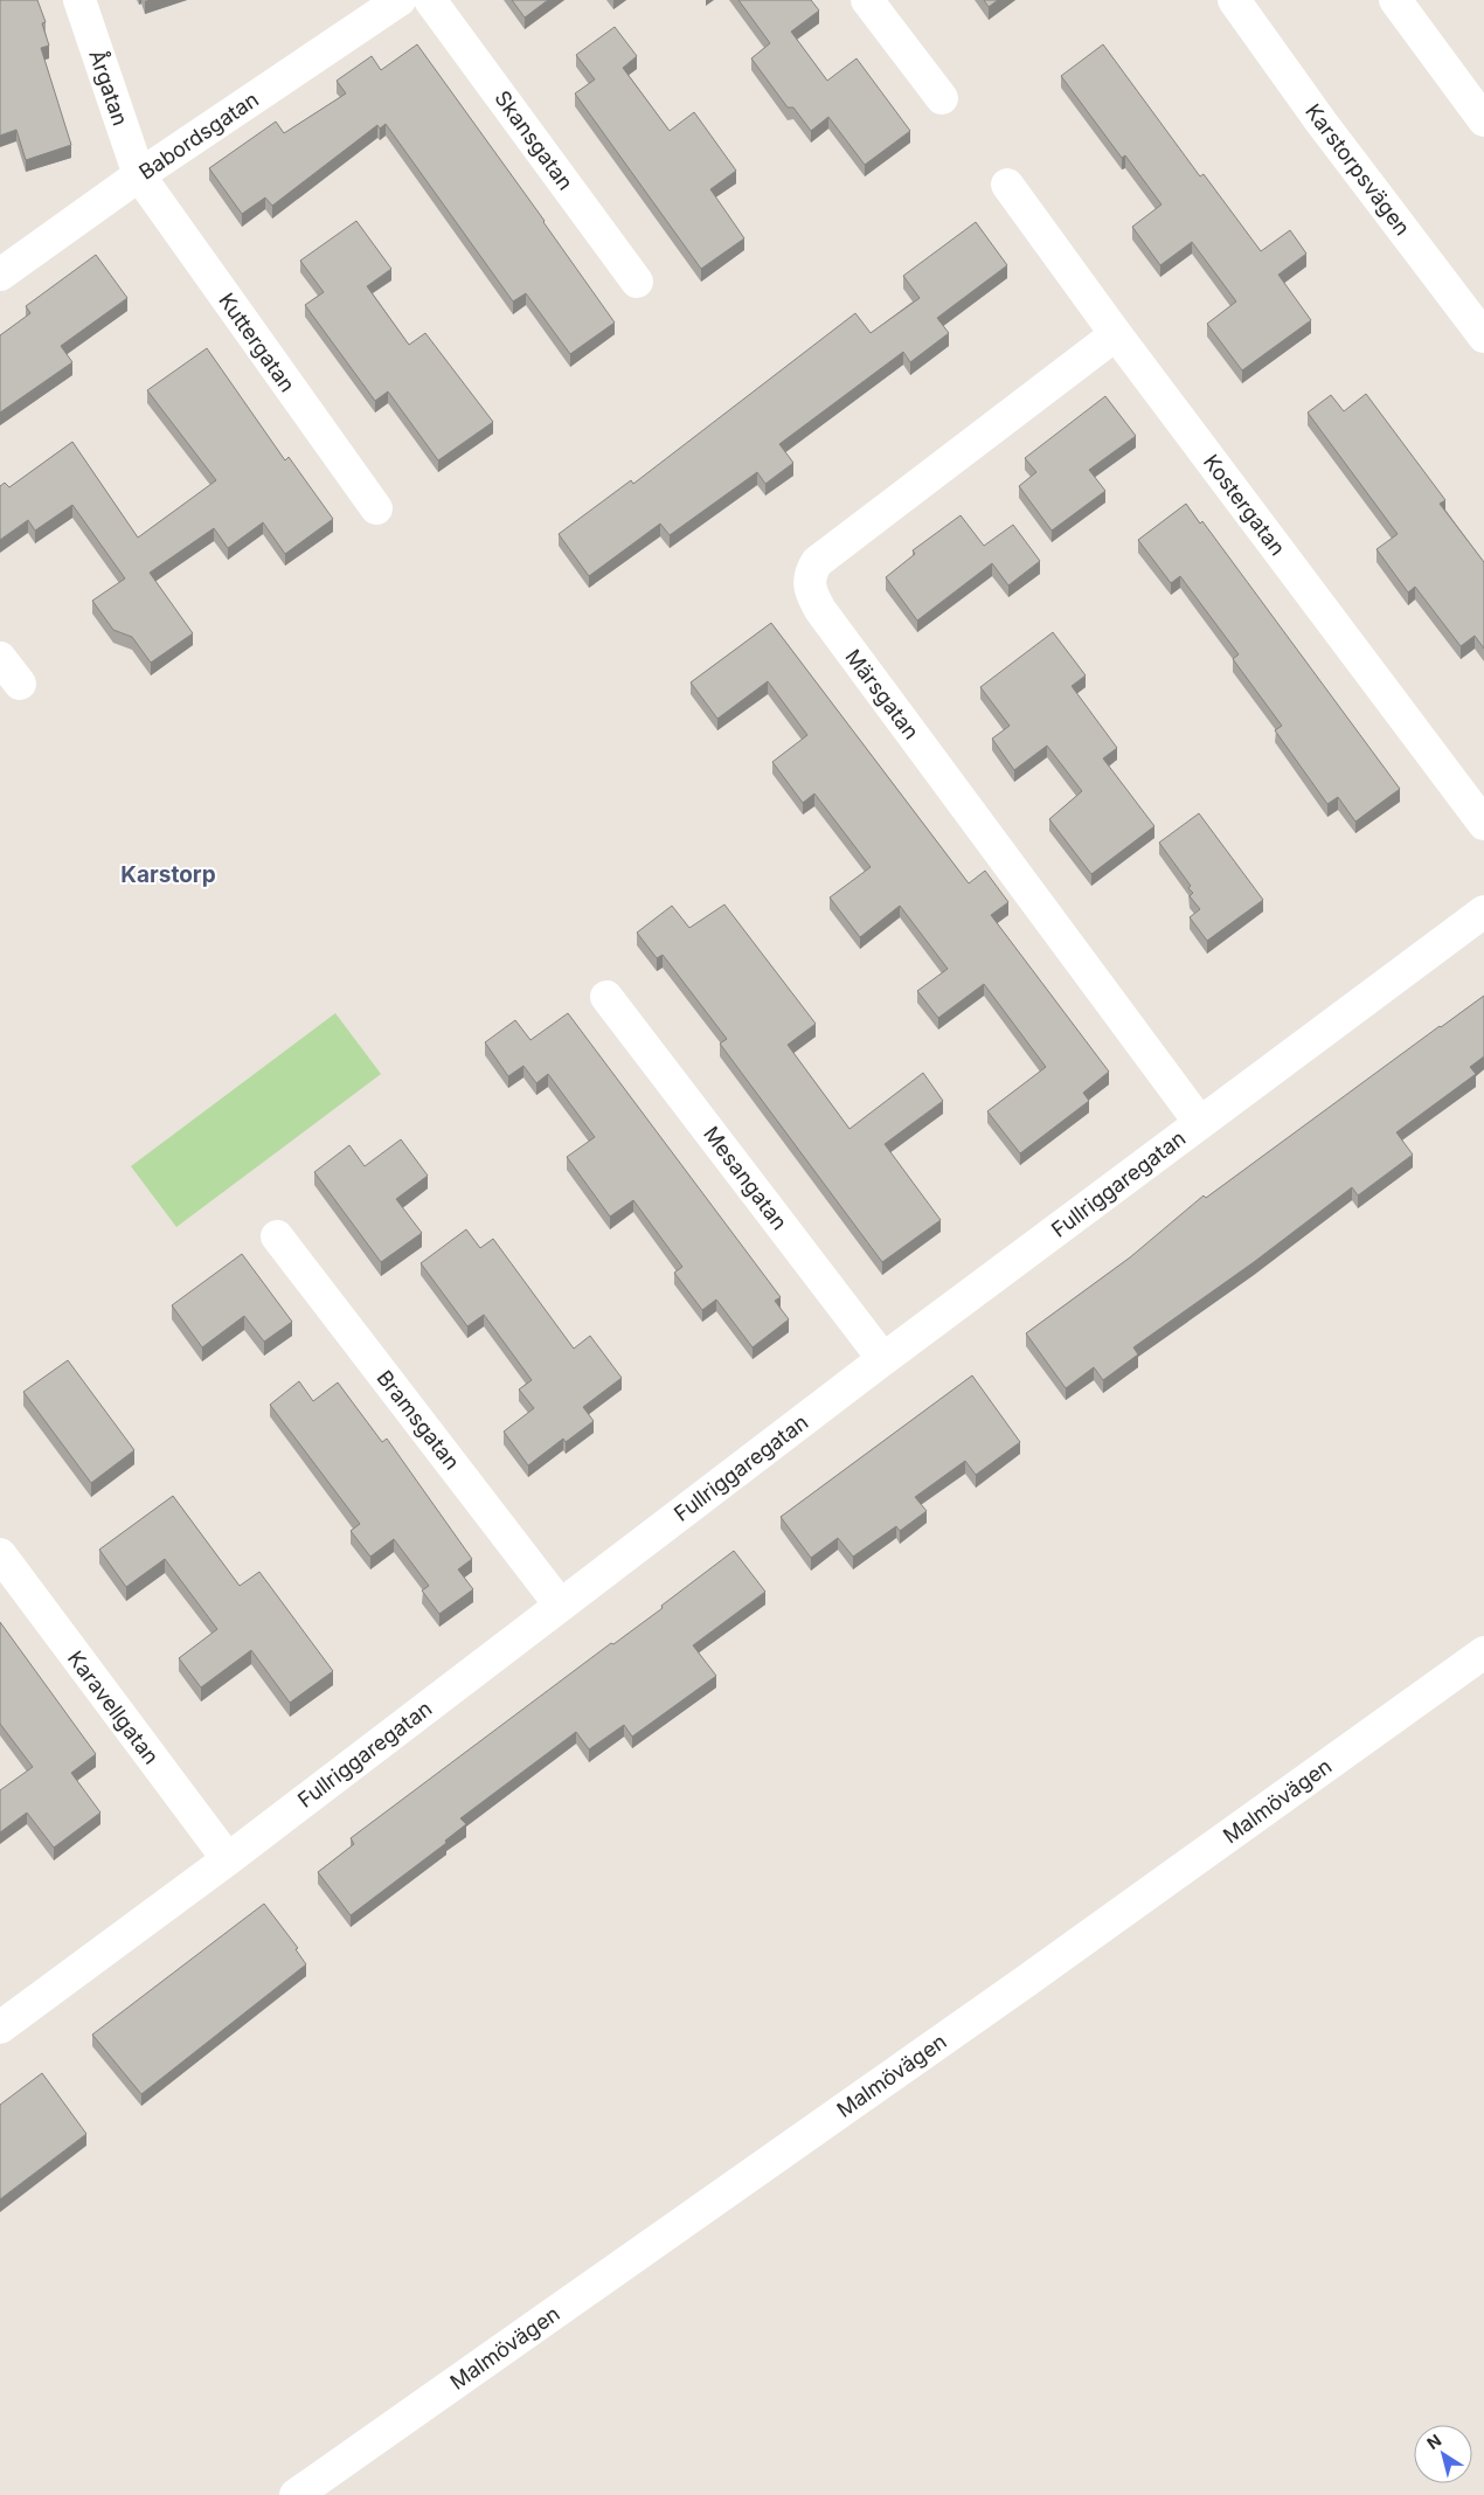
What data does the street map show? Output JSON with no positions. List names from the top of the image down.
{
  "streets": {
    "street": [
      "Årgatan",
      "Babordsgatan",
      "Skansgatan",
      "Karstorpsvägen",
      "Kuttergatan",
      "Kostergatan",
      "Märsgatan",
      "Mesangatan",
      "Fullriggaregatan",
      "Bramsgatan",
      "Karavellgatan",
      "Malmövägen"
    ]
  },
  "crossings": [
    ["Årgatan", "Babordsgatan"],
    ["Årgatan", "Kuttergatan"],
    ["Babordsgatan", "Kuttergatan"],
    ["Kostergatan", "Märsgatan"],
    ["Märsgatan", "Fullriggaregatan"],
    ["Mesangatan", "Fullriggaregatan"],
    ["Fullriggaregatan", "Bramsgatan"],
    ["Fullriggaregatan", "Karavellgatan"]
  ],
  "districts": ["Karstorp"],
  "north": "top left"
}
